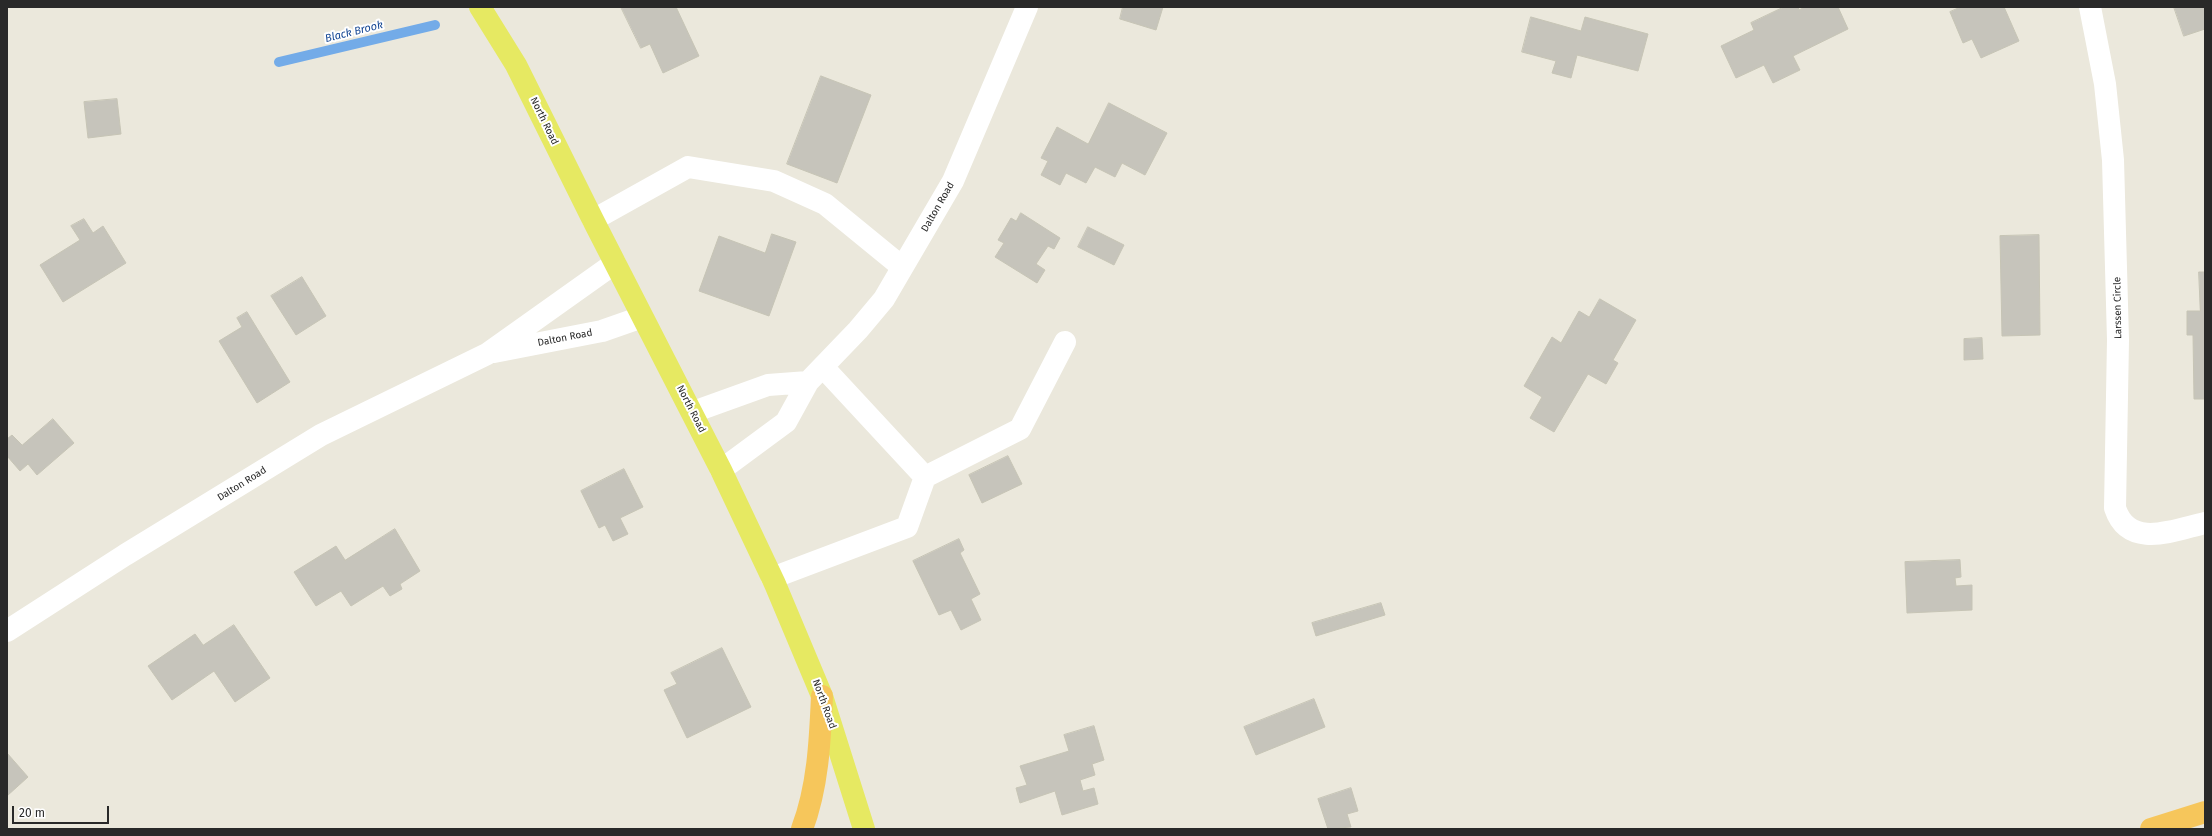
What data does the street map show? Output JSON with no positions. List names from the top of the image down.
{
  "streets": {
    "main road": ["North Road"],
    "street": ["Dalton Road", "Larssen Circle"]
  },
  "crossings": [
    ["North Road", "Dalton Road"]
  ],
  "water": ["Black Brook"],
  "scale_bar": "20 m"
}
